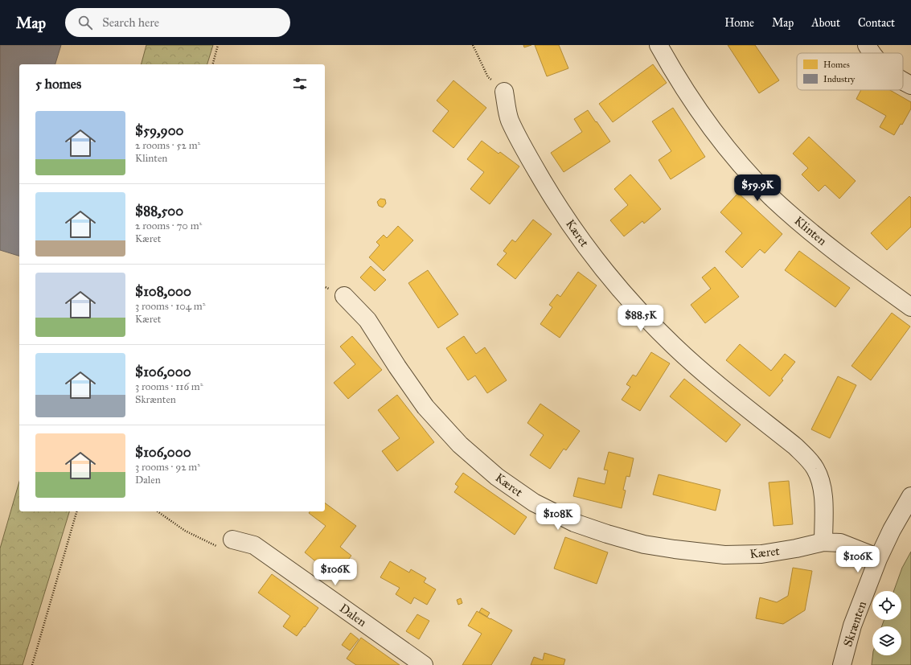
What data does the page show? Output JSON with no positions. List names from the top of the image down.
{
  "streets": {
    "street": [
      "Klinten",
      "Kæret",
      "Dalen",
      "Skrænten"
    ]
  },
  "crossings": [
    ["Kæret", "Skrænten"]
  ],
  "legend": ["Homes", "Industry"],
  "page": {
    "header": "Map",
    "search": "Search here",
    "nav": [
      "Home",
      "Map",
      "About",
      "Contact"
    ],
    "heading": "5 homes",
    "list": [
      {
        "name": "$59,900",
        "note": "2 rooms · 52 m² · Klinten"
      },
      {
        "name": "$88,500",
        "note": "2 rooms · 70 m² · Kæret"
      },
      {
        "name": "$108,000",
        "note": "3 rooms · 104 m² · Kæret"
      },
      {
        "name": "$106,000",
        "note": "3 rooms · 116 m² · Skrænten"
      },
      {
        "name": "$106,000",
        "note": "3 rooms · 92 m² · Dalen"
      }
    ],
    "price": [
      "$59.9K",
      "$88.5K",
      "$108K",
      "$106K",
      "$106K"
    ]
  }
}
